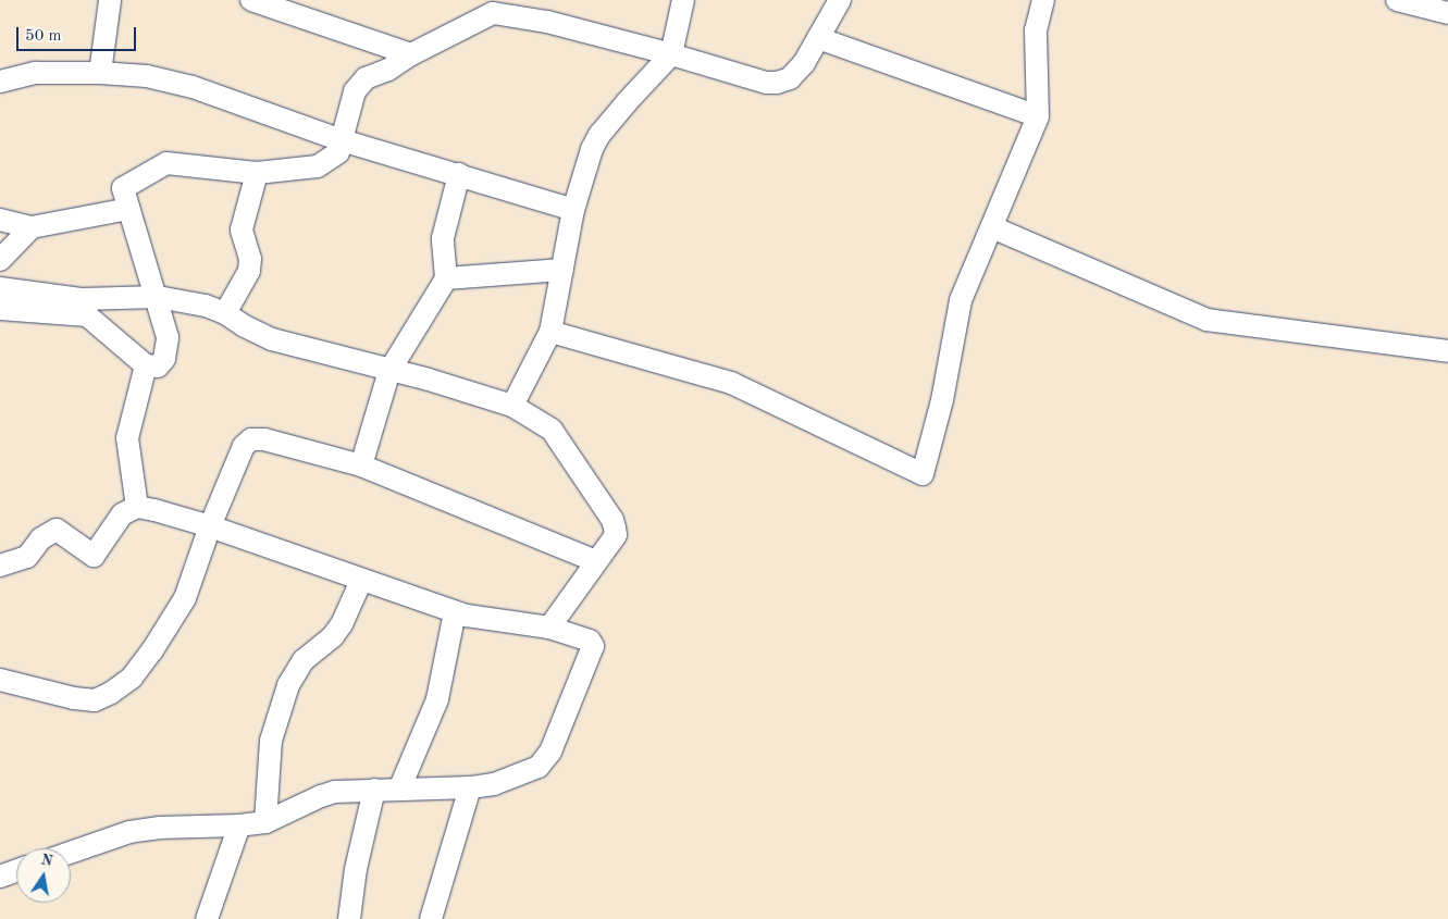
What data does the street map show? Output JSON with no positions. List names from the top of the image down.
{
  "scale_bar": "50 m",
  "north": "top"
}
